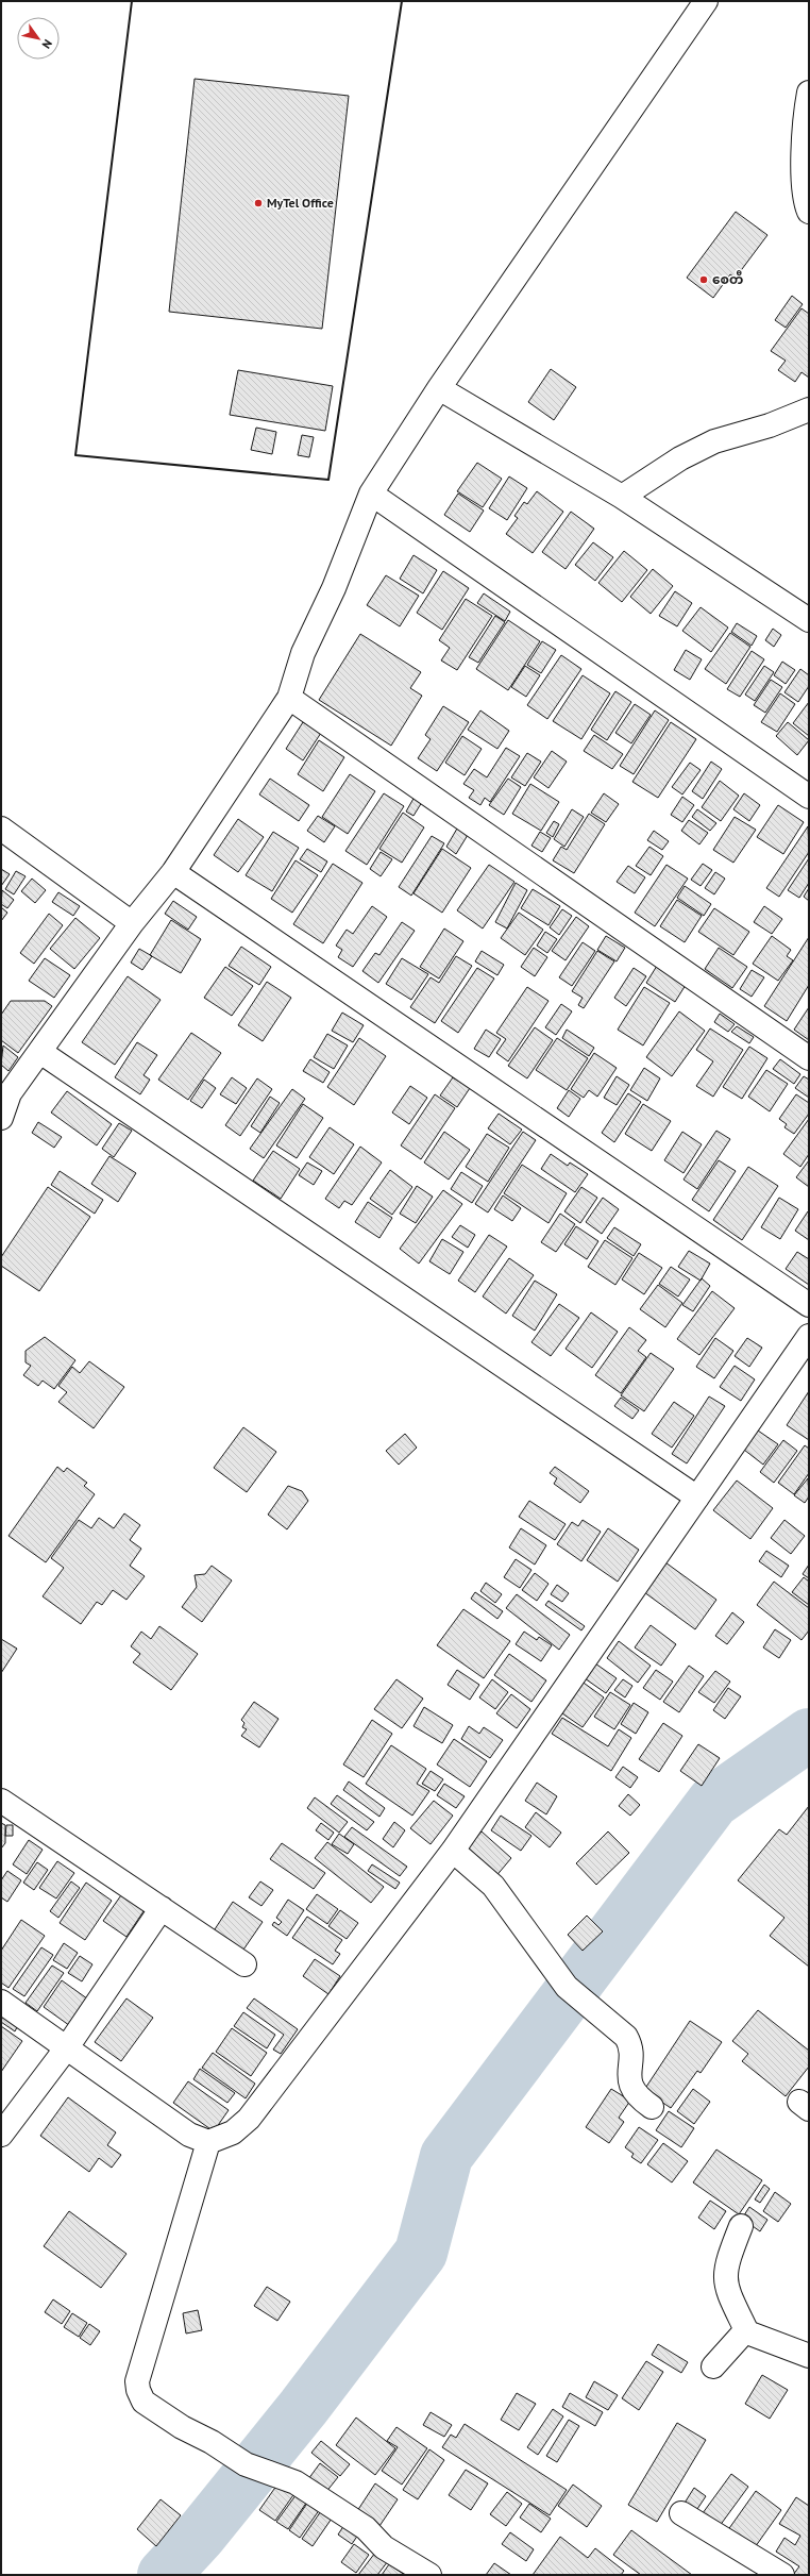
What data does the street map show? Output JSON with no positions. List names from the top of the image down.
{
  "places": ["MyTel Office", "စေတီ"],
  "north": "bottom right"
}
